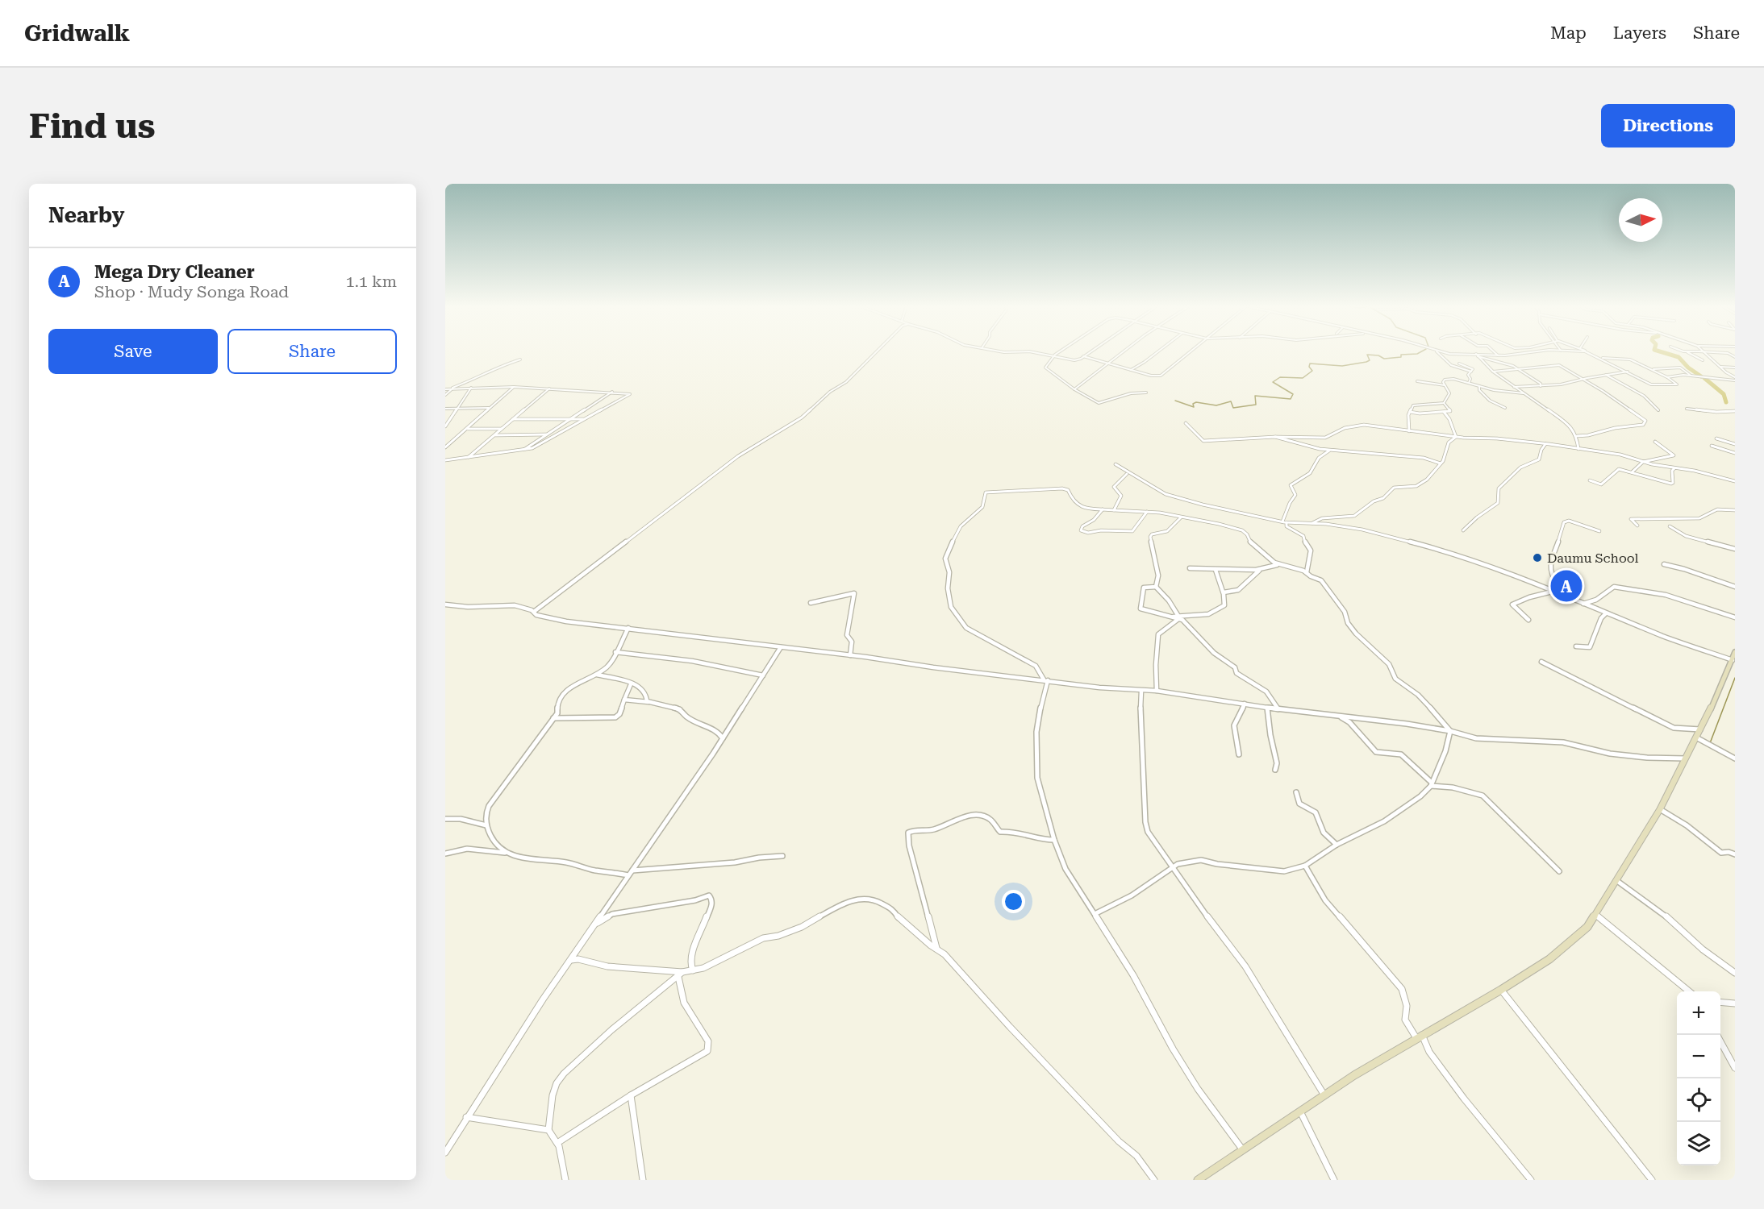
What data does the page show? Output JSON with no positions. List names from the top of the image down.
{
  "places": ["Daumu School"],
  "north": "right",
  "page": {
    "header": "Gridwalk",
    "nav": ["Map", "Layers", "Share"],
    "buttons": [
      "Directions",
      ["Save", "Share"]
    ],
    "title": "Find us",
    "heading": "Nearby",
    "list": [
      {
        "mark": "A",
        "name": "Mega Dry Cleaner",
        "note": "Shop · Mudy Songa Road",
        "value": "1.1 km"
      }
    ],
    "pins": "A",
    "map_buttons": ["+", "−"]
  }
}
